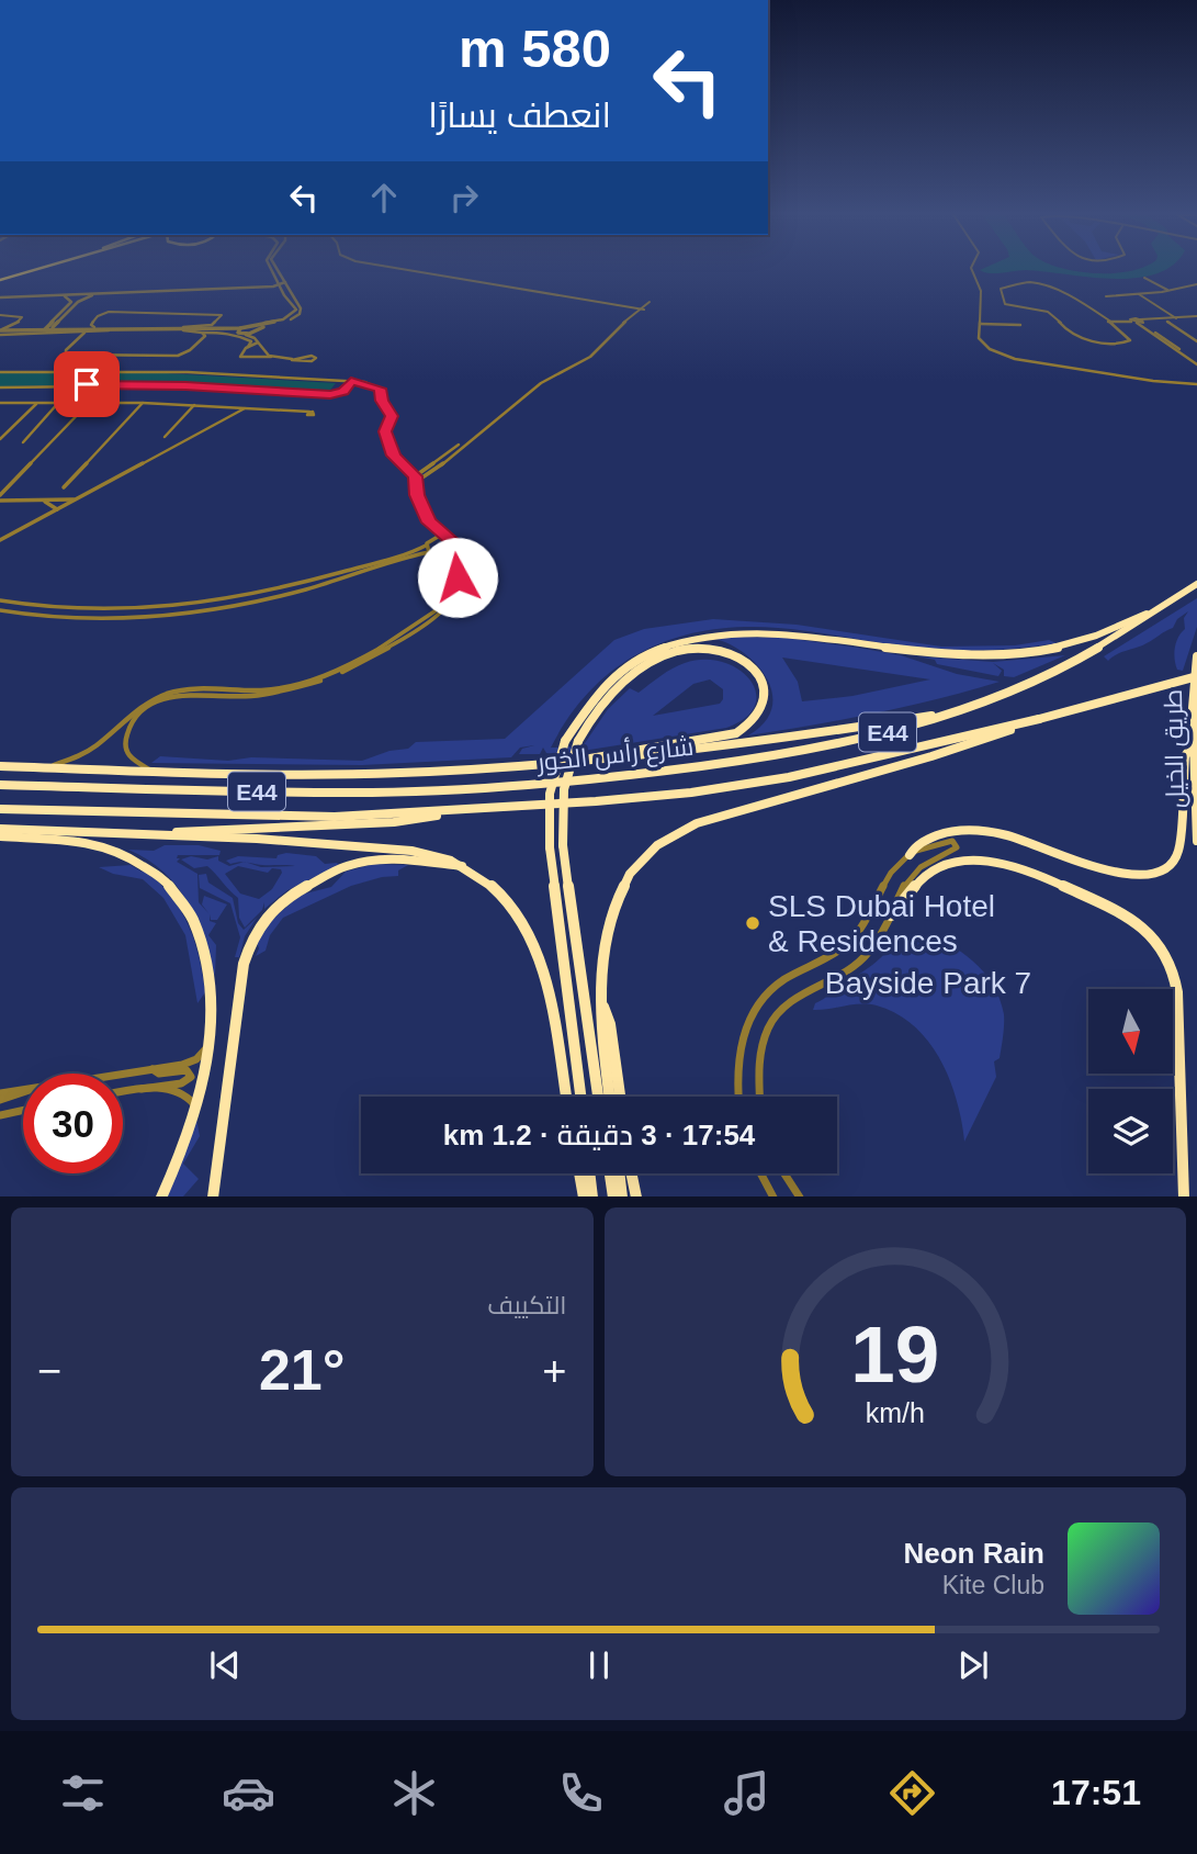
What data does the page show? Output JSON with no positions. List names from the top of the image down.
{
  "streets": {
    "highway": ["E44", "طريق الخيل", "شارع رأس الخور"]
  },
  "parks": ["Bayside Park 7"],
  "places": ["SLS Dubai Hotel & Residences"],
  "north": "bottom",
  "page": {
    "turn": ["580 m", "انعطف يسارًا"],
    "limit": "30",
    "trip": "17:54 · 3 دقيقة · 1.2 km",
    "tile": "التكييف",
    "heat": ["−", "21°", "+"],
    "song": ["Neon Rain", "Kite Club"],
    "tabs": "17:51",
    "gauge": ["19", "km/h"]
  }
}
